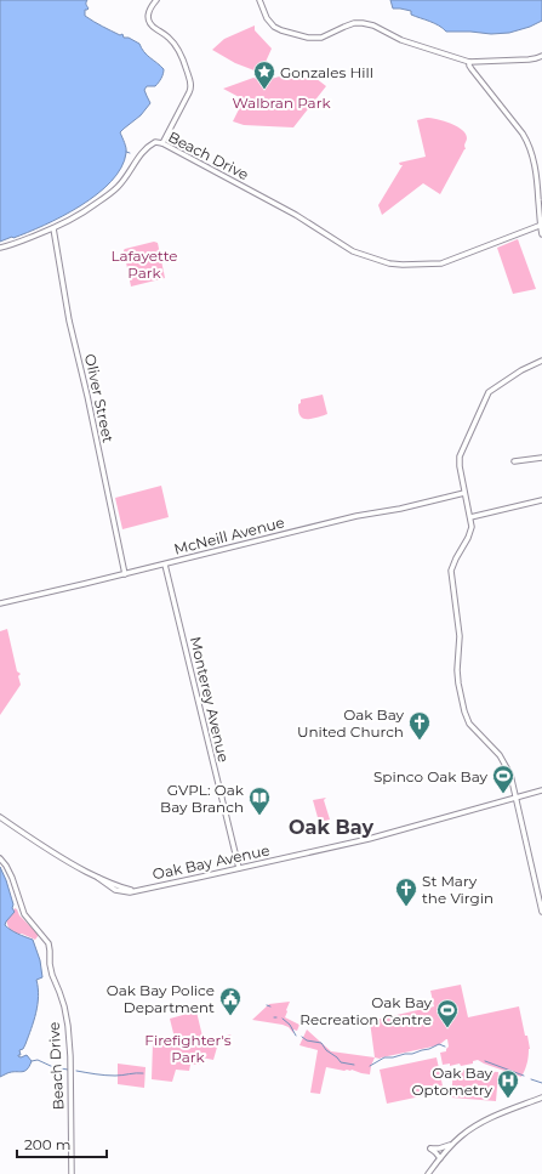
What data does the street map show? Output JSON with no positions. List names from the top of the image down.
{
  "streets": {
    "street": [
      "Beach Drive",
      "Oliver Street",
      "McNeill Avenue",
      "Monterey Avenue",
      "Oak Bay Avenue"
    ]
  },
  "crossings": [
    ["Beach Drive", "Oliver Street"],
    ["Oliver Street", "McNeill Avenue"],
    ["McNeill Avenue", "Monterey Avenue"],
    ["Monterey Avenue", "Oak Bay Avenue"]
  ],
  "districts": ["Oak Bay"],
  "parks": ["Walbran Park", "Lafayette Park", "Firefighter's Park"],
  "places": {
    "place": ["Gonzales Hill"],
    "church": ["Oak Bay United Church", "St Mary the Virgin"],
    "sports": ["Spinco Oak Bay", "Oak Bay Recreation Centre"],
    "library": ["GVPL: Oak Bay Branch"],
    "public building": ["Oak Bay Police Department"],
    "hospital": ["Oak Bay Optometry"]
  },
  "scale_bar": "200 m"
}
